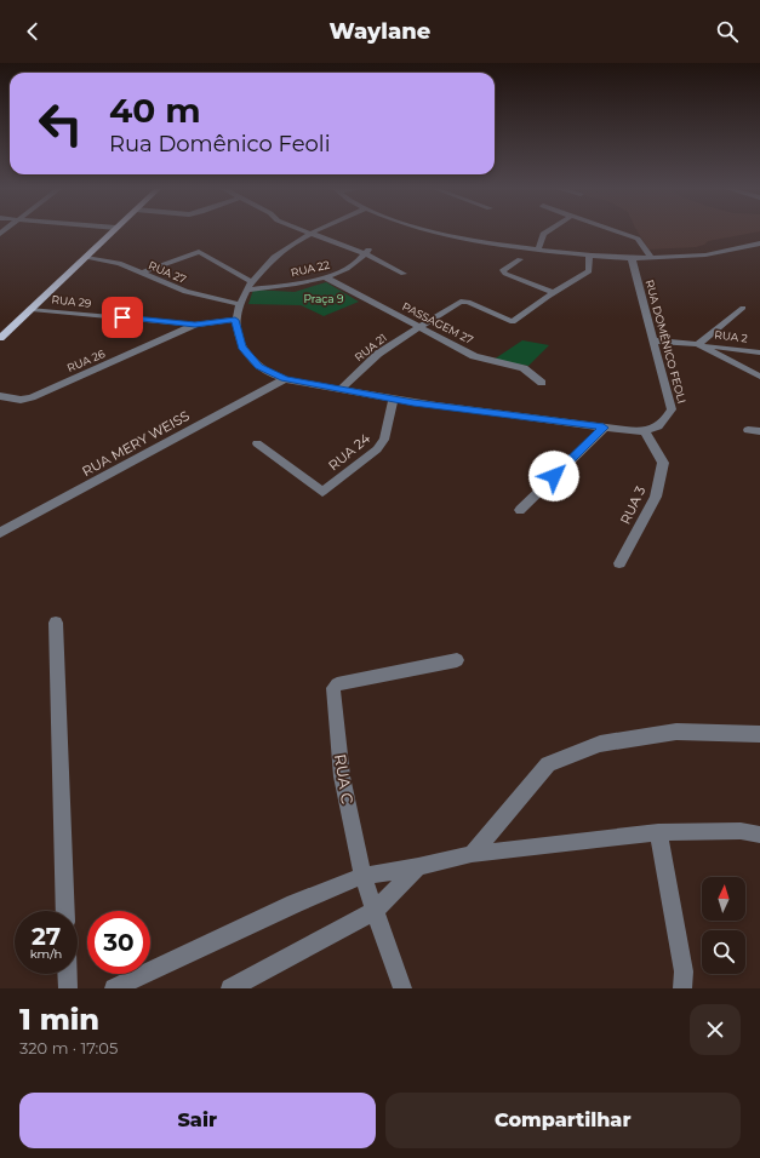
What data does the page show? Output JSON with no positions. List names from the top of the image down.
{
  "streets": {
    "street": [
      "RUA 22",
      "RUA 27",
      "RUA 29",
      "PASSAGEM 27",
      "RUA 2",
      "RUA DOMÊNICO FEOLI",
      "RUA 21",
      "RUA 26",
      "RUA MERY WEISS",
      "RUA 24",
      "RUA 3",
      "RUA C"
    ]
  },
  "crossings": [
    ["RUA 22", "PASSAGEM 27"],
    ["RUA 29", "RUA 26"],
    ["PASSAGEM 27", "RUA 21"],
    ["RUA 2", "RUA DOMÊNICO FEOLI"],
    ["RUA DOMÊNICO FEOLI", "RUA 3"]
  ],
  "parks": ["Praça 9"],
  "north": "top",
  "page": {
    "header": "Waylane",
    "turn": ["40 m", "Rua Domênico Feoli"],
    "speed": "27 km/h",
    "limit": "30",
    "heading": ["1 min", "320 m · 17:05"],
    "buttons": ["Sair", "Compartilhar"]
  }
}
